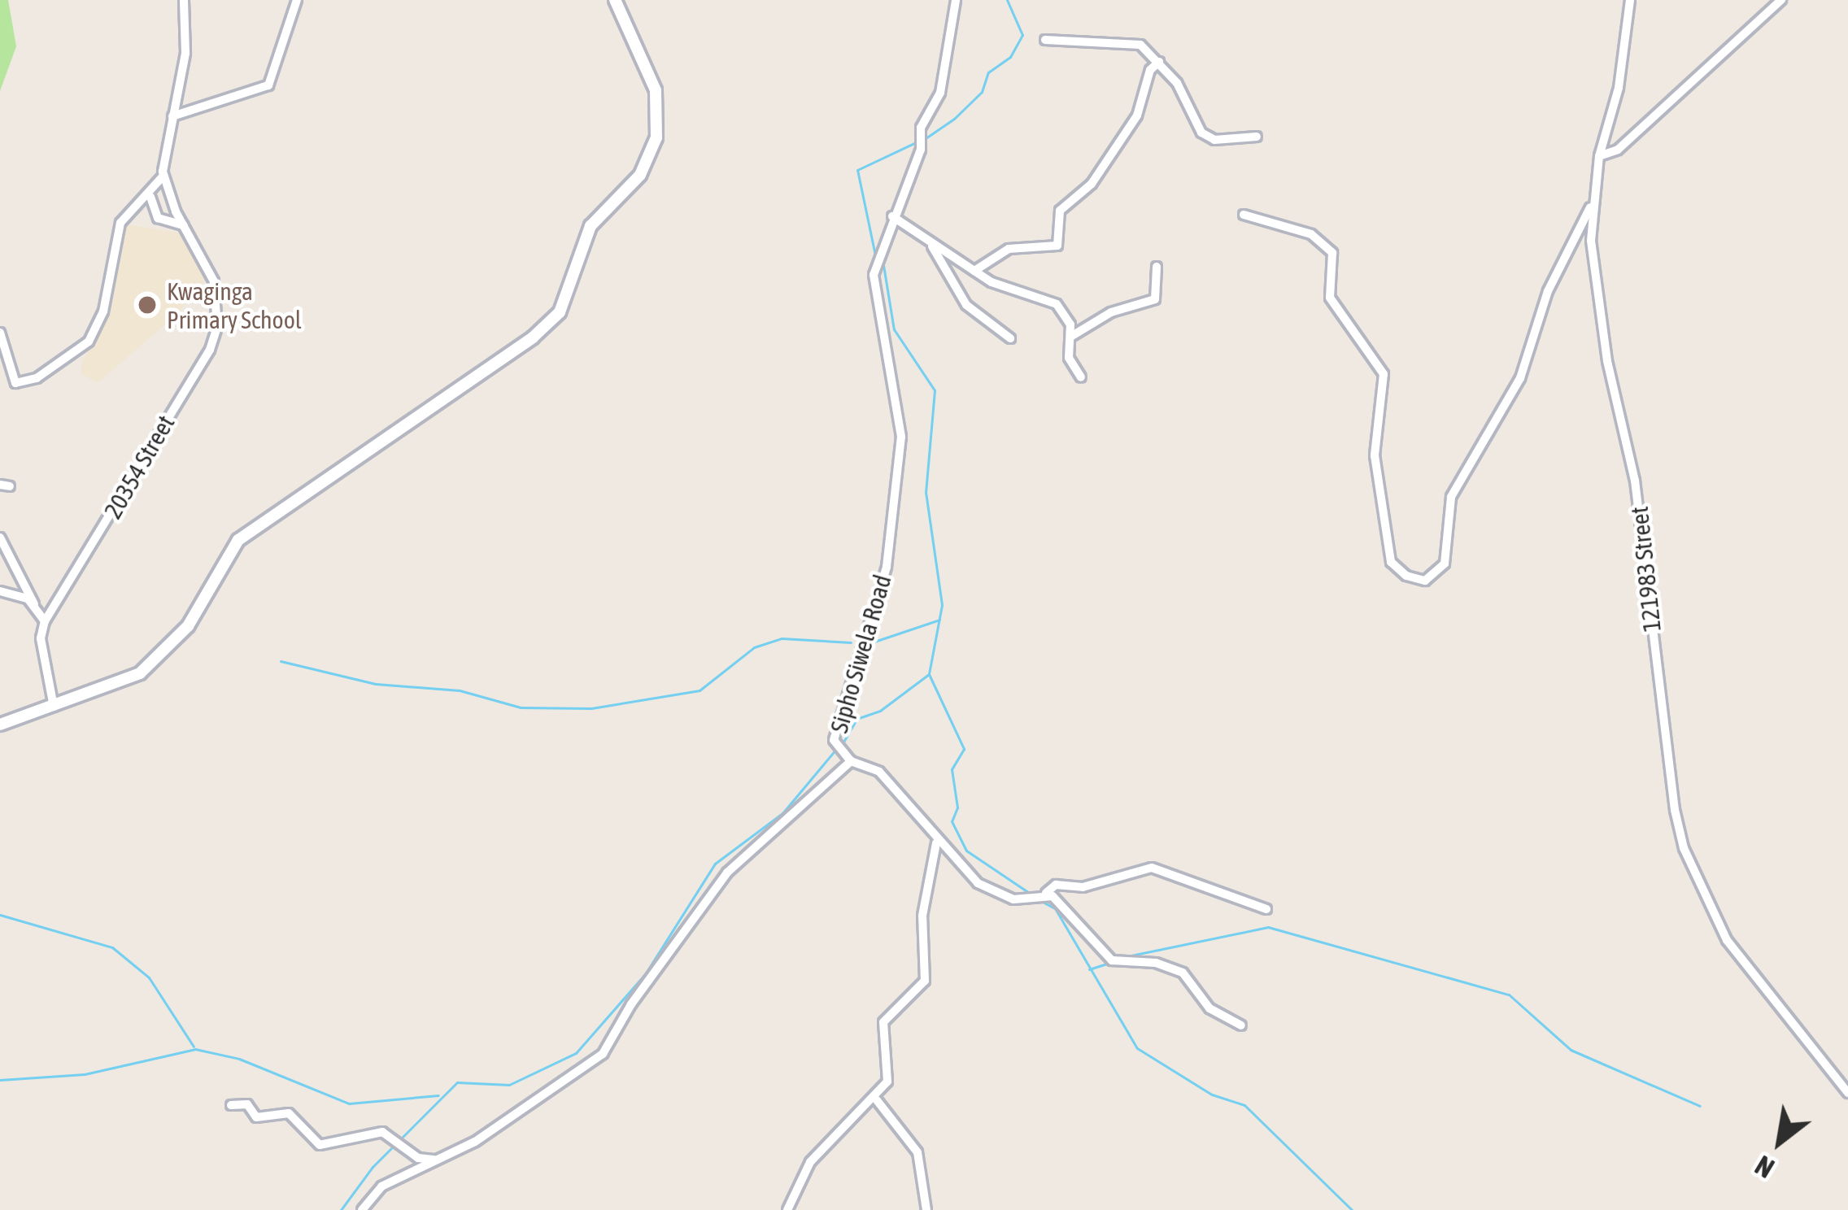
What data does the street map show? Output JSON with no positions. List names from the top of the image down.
{
  "streets": {
    "street": ["20354 Street", "121983 Street", "Sipho Siwela Road"]
  },
  "places": ["Kwaginga Primary School"],
  "north": "bottom left"
}
